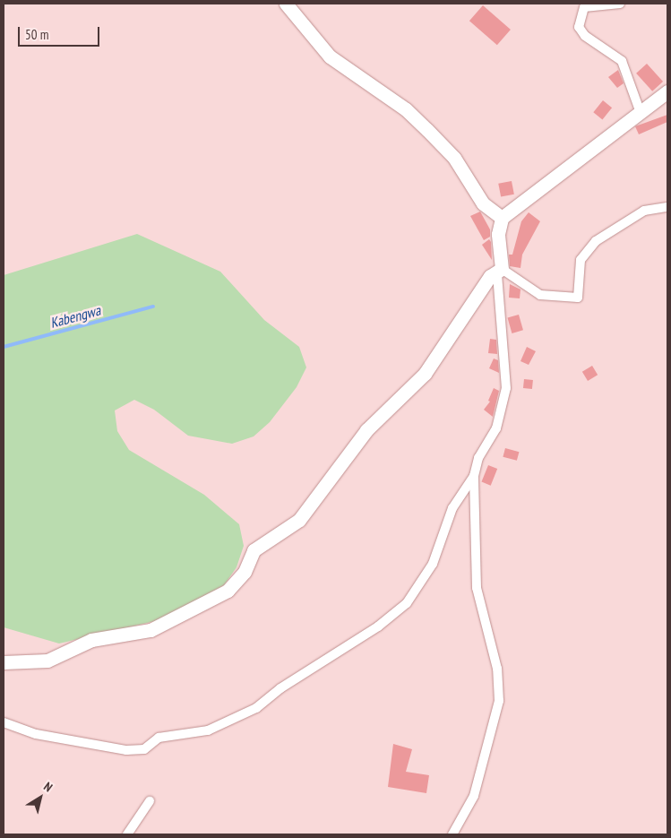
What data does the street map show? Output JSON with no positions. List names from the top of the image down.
{
  "water": ["Kabengwa"],
  "scale_bar": "50 m",
  "north": "top right"
}
